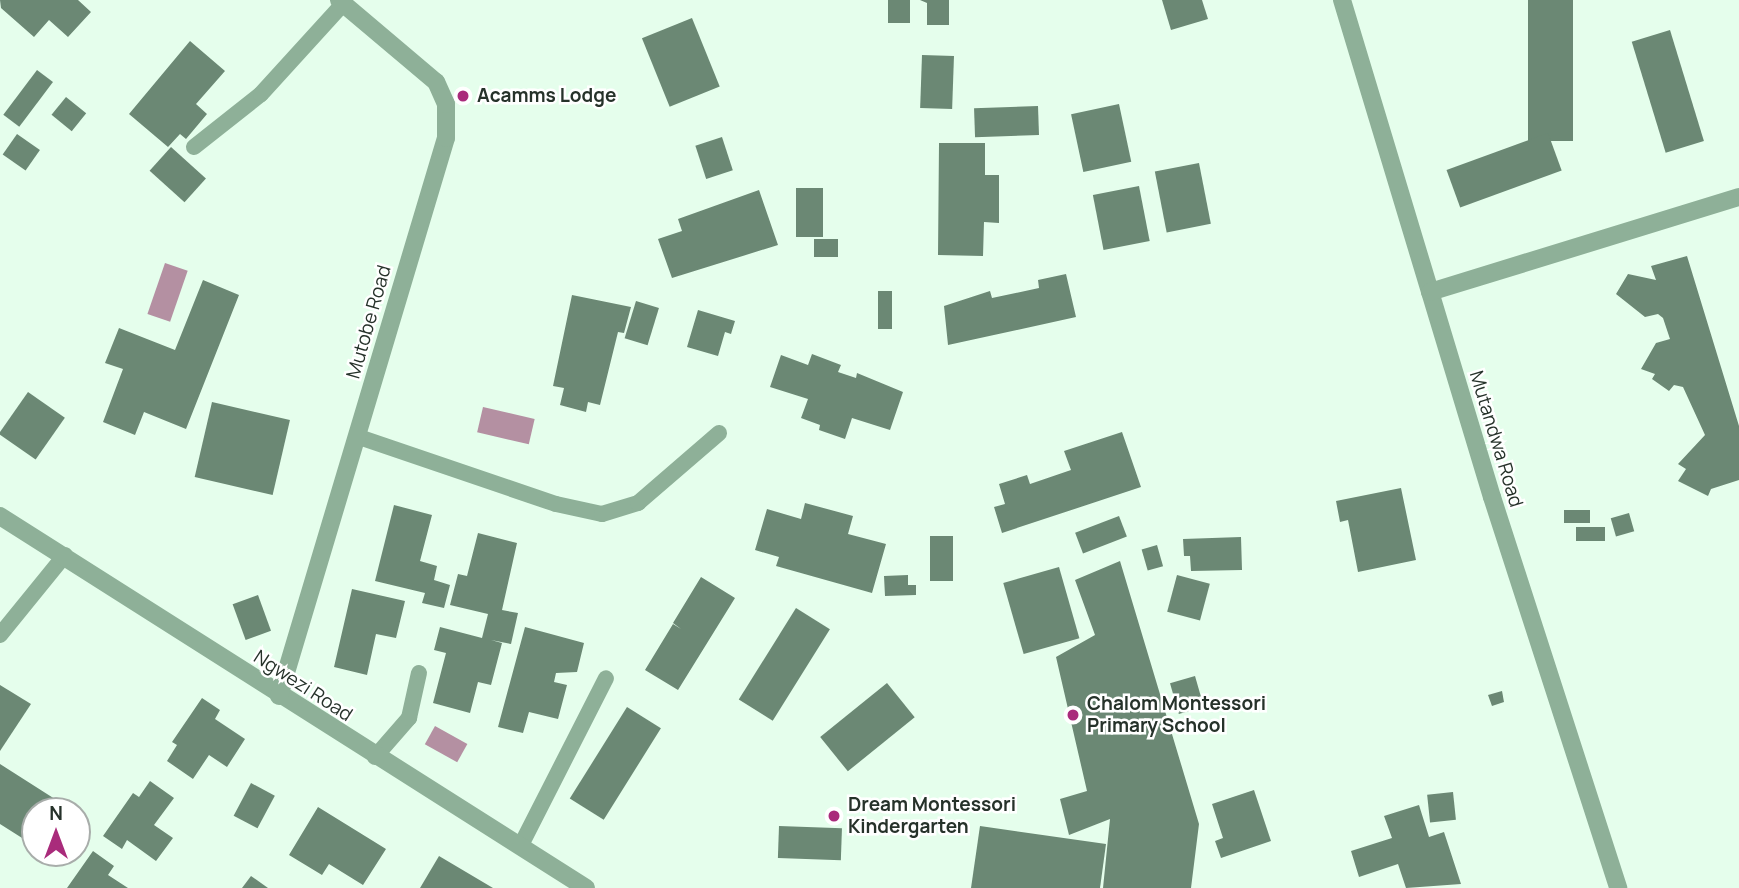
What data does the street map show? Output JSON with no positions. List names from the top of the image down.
{
  "streets": {
    "street": ["Mutobe Road", "Mutandwa Road", "Ngwezi Road"]
  },
  "crossings": [
    ["Mutobe Road", "Ngwezi Road"]
  ],
  "places": ["Acamms Lodge", "Chalom Montessori Primary School", "Dream Montessori Kindergarten"],
  "north": "top"
}
